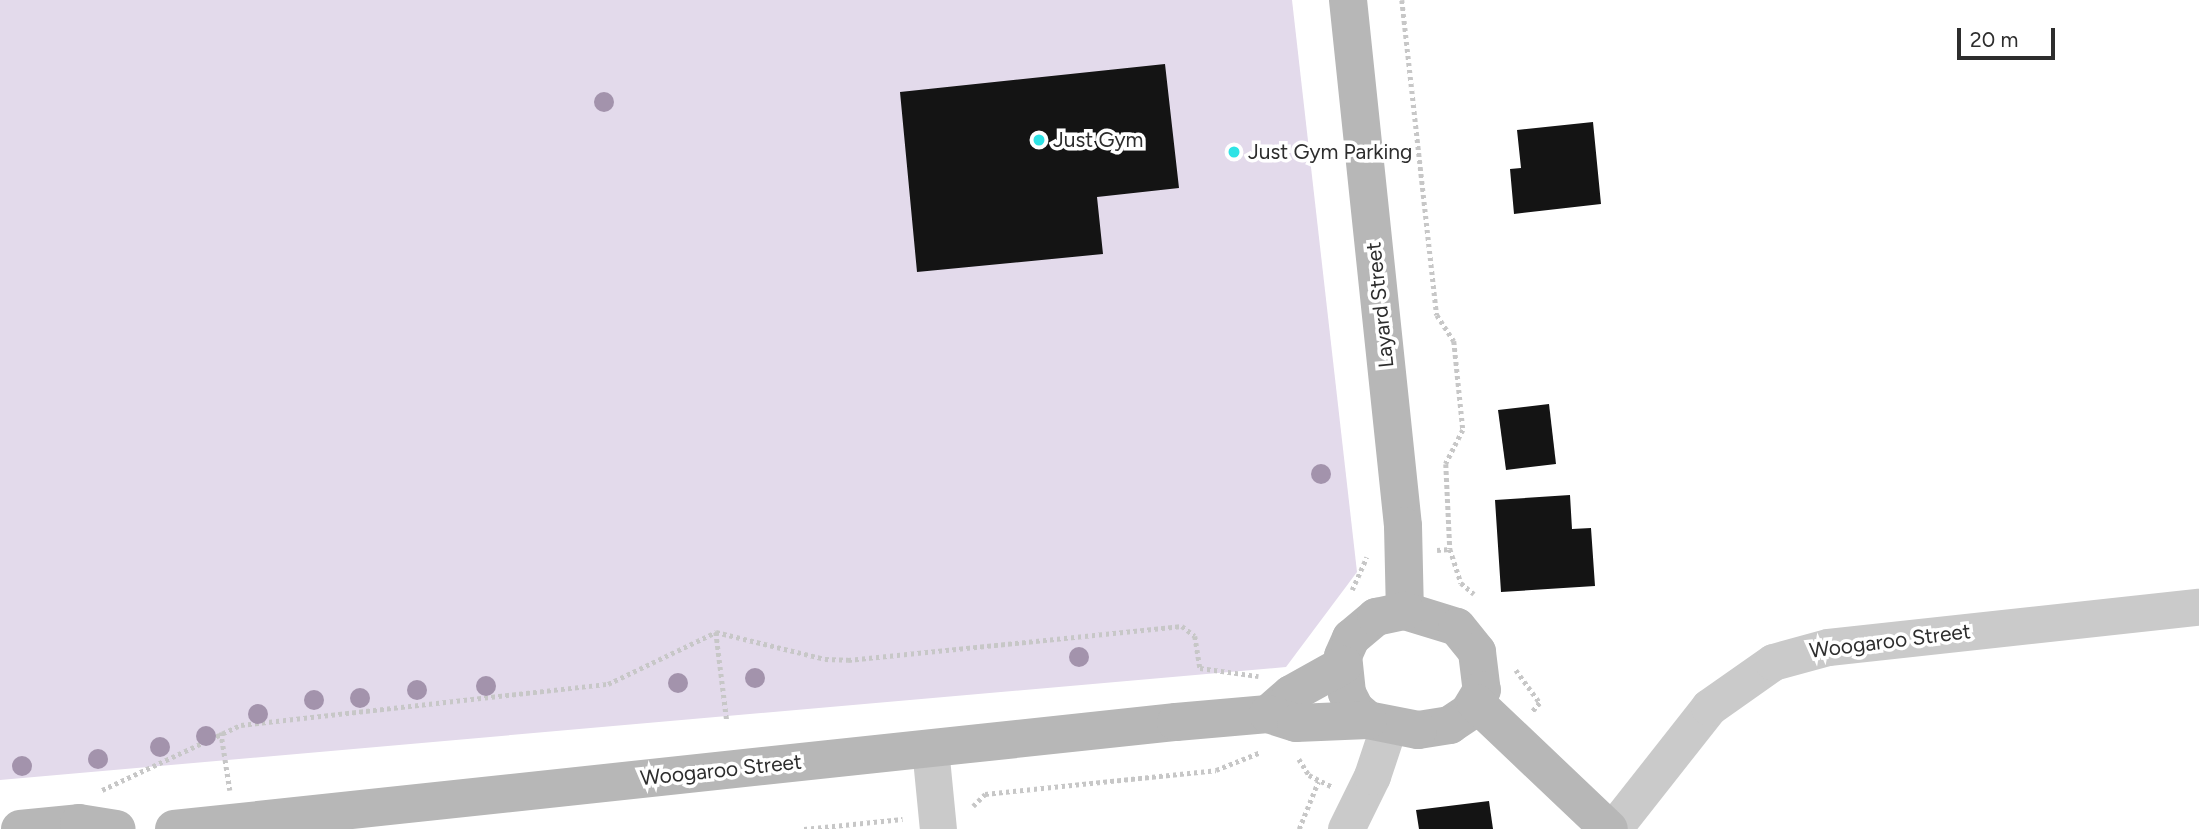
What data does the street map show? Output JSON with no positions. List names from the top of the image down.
{
  "streets": {
    "main road": ["Layard Street", "Woogaroo Street"]
  },
  "crossings": [
    ["Layard Street", "Woogaroo Street"]
  ],
  "places": ["Just Gym", "Just Gym Parking"],
  "scale_bar": "20 m"
}
